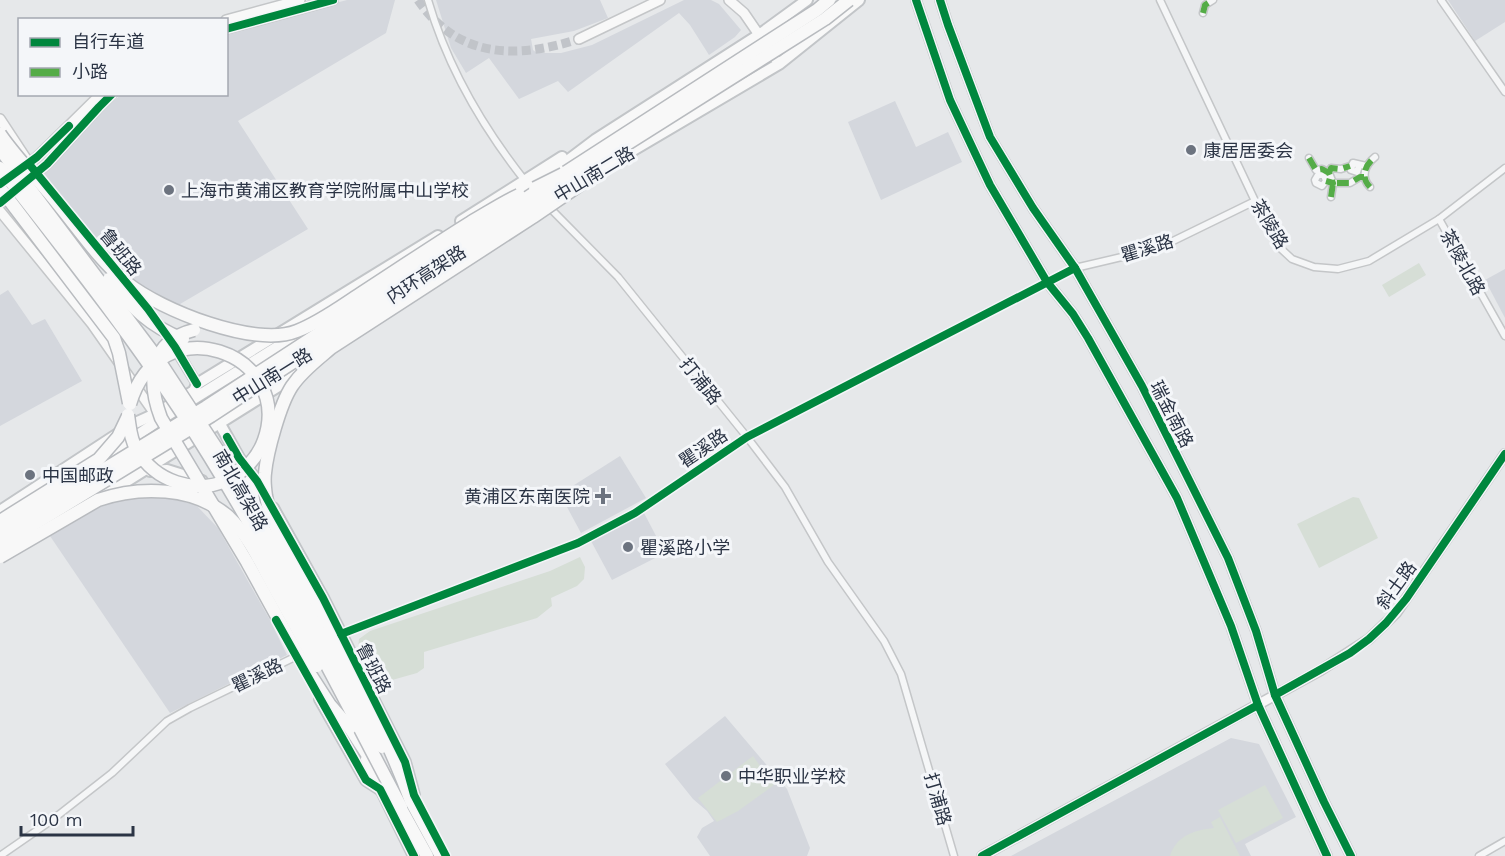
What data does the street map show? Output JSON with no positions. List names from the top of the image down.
{
  "streets": {
    "highway": ["内环高架路", "南北高架路"],
    "main road": [
      "中山南二路",
      "鲁班路",
      "中山南一路",
      "瑞金南路",
      "斜土路"
    ],
    "street": [
      "茶陵路",
      "瞿溪路",
      "茶陵北路",
      "打浦路"
    ]
  },
  "crossings": [
    ["中山南二路", "鲁班路"],
    ["中山南二路", "中山南一路"],
    ["中山南二路", "打浦路"],
    ["茶陵路", "瞿溪路"],
    ["茶陵路", "茶陵北路"],
    ["瞿溪路", "鲁班路"],
    ["瞿溪路", "打浦路"],
    ["瞿溪路", "瑞金南路"],
    ["鲁班路", "中山南一路"],
    ["鲁班路", "南北高架路"],
    ["中山南一路", "打浦路"],
    ["瑞金南路", "斜土路"]
  ],
  "places": {
    "other": [
      "康居居委会",
      "上海市黄浦区教育学院附属中山学校",
      "中国邮政",
      "瞿溪路小学",
      "中华职业学校"
    ],
    "health": ["黄浦区东南医院"]
  },
  "legend": ["自行车道", "小路"],
  "scale_bar": "100 m"
}
